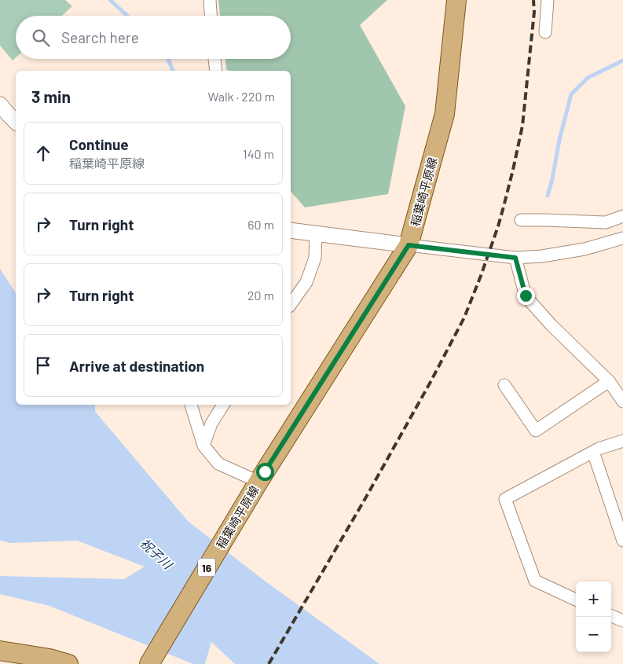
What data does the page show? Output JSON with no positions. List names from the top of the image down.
{
  "streets": {
    "main road": ["稲葉崎平原線", "16"]
  },
  "water": ["祝子川"],
  "page": {
    "search": "Search here",
    "heading": ["3 min", "Walk · 220 m"],
    "list": [
      ["Continue", "稲葉崎平原線", "140 m"],
      ["Turn right", "60 m"],
      ["Turn right", "20 m"],
      "Arrive at destination"
    ],
    "map_buttons": ["+", "−"]
  }
}
